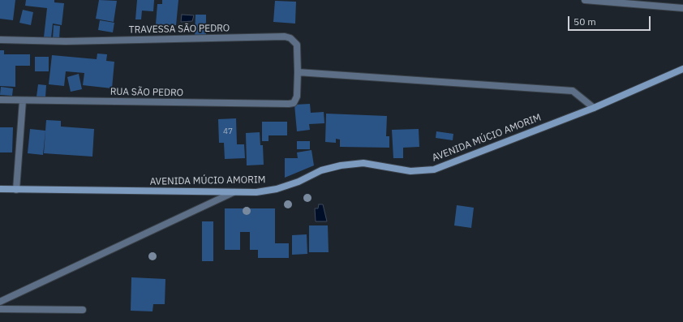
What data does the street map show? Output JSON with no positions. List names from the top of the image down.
{
  "streets": {
    "street": ["TRAVESSA SÃO PEDRO", "RUA SÃO PEDRO", "AVENIDA MÚCIO AMORIM"]
  },
  "crossings": [
    ["TRAVESSA SÃO PEDRO", "RUA SÃO PEDRO"]
  ],
  "house_numbers": ["47"],
  "scale_bar": "50 m"
}
